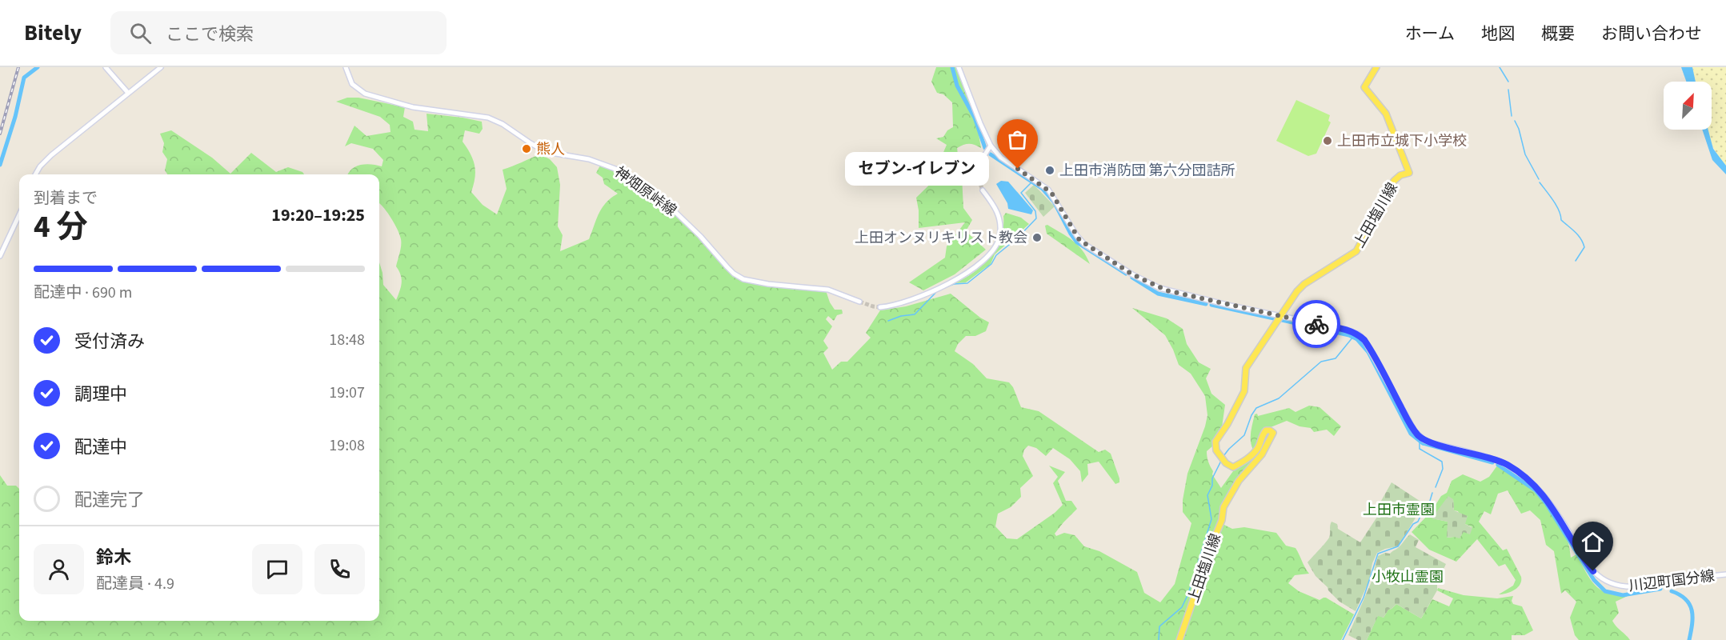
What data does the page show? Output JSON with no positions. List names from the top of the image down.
{
  "streets": {
    "main road": ["上田塩川線"],
    "street": ["神畑原峠線", "川辺町国分線"]
  },
  "crossings": [
    ["上田塩川線", "川辺町国分線"]
  ],
  "parks": ["上田市霊園", "小牧山霊園"],
  "places": [
    "上田市立城下小学校",
    "熊人",
    "セブン-イレブン",
    "上田市消防団 第六分団詰所",
    "上田オンヌリキリスト教会"
  ],
  "north": "top right",
  "page": {
    "header": "Bitely",
    "search": "ここで検索",
    "nav": [
      "ホーム",
      "地図",
      "概要",
      "お問い合わせ"
    ],
    "bubble": "セブン-イレブン",
    "heading": ["4 分", "到着まで", "19:20–19:25"],
    "panel": ["鈴木", "配達員 · 4.9"],
    "bar": "配達中 · 690 m",
    "list": [
      ["受付済み", "18:48"],
      ["調理中", "19:07"],
      ["配達中", "19:08"],
      "配達完了"
    ]
  }
}
